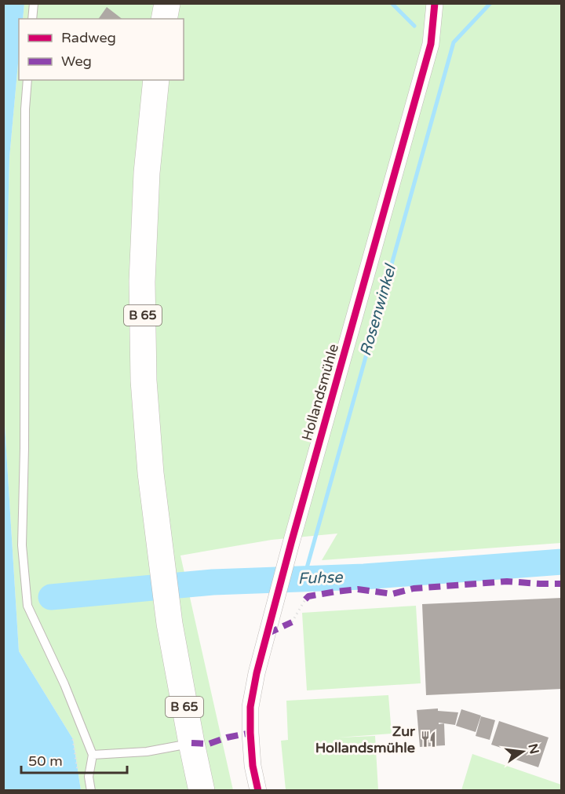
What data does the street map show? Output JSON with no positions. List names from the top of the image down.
{
  "streets": {
    "main road": ["B 65"],
    "street": ["Hollandsmühle"]
  },
  "water": ["Rosenwinkel", "Fuhse"],
  "places": {
    "restaurant": ["Zur Hollandsmühle"]
  },
  "legend": ["Radweg", "Weg"],
  "scale_bar": "50 m",
  "north": "right"
}
